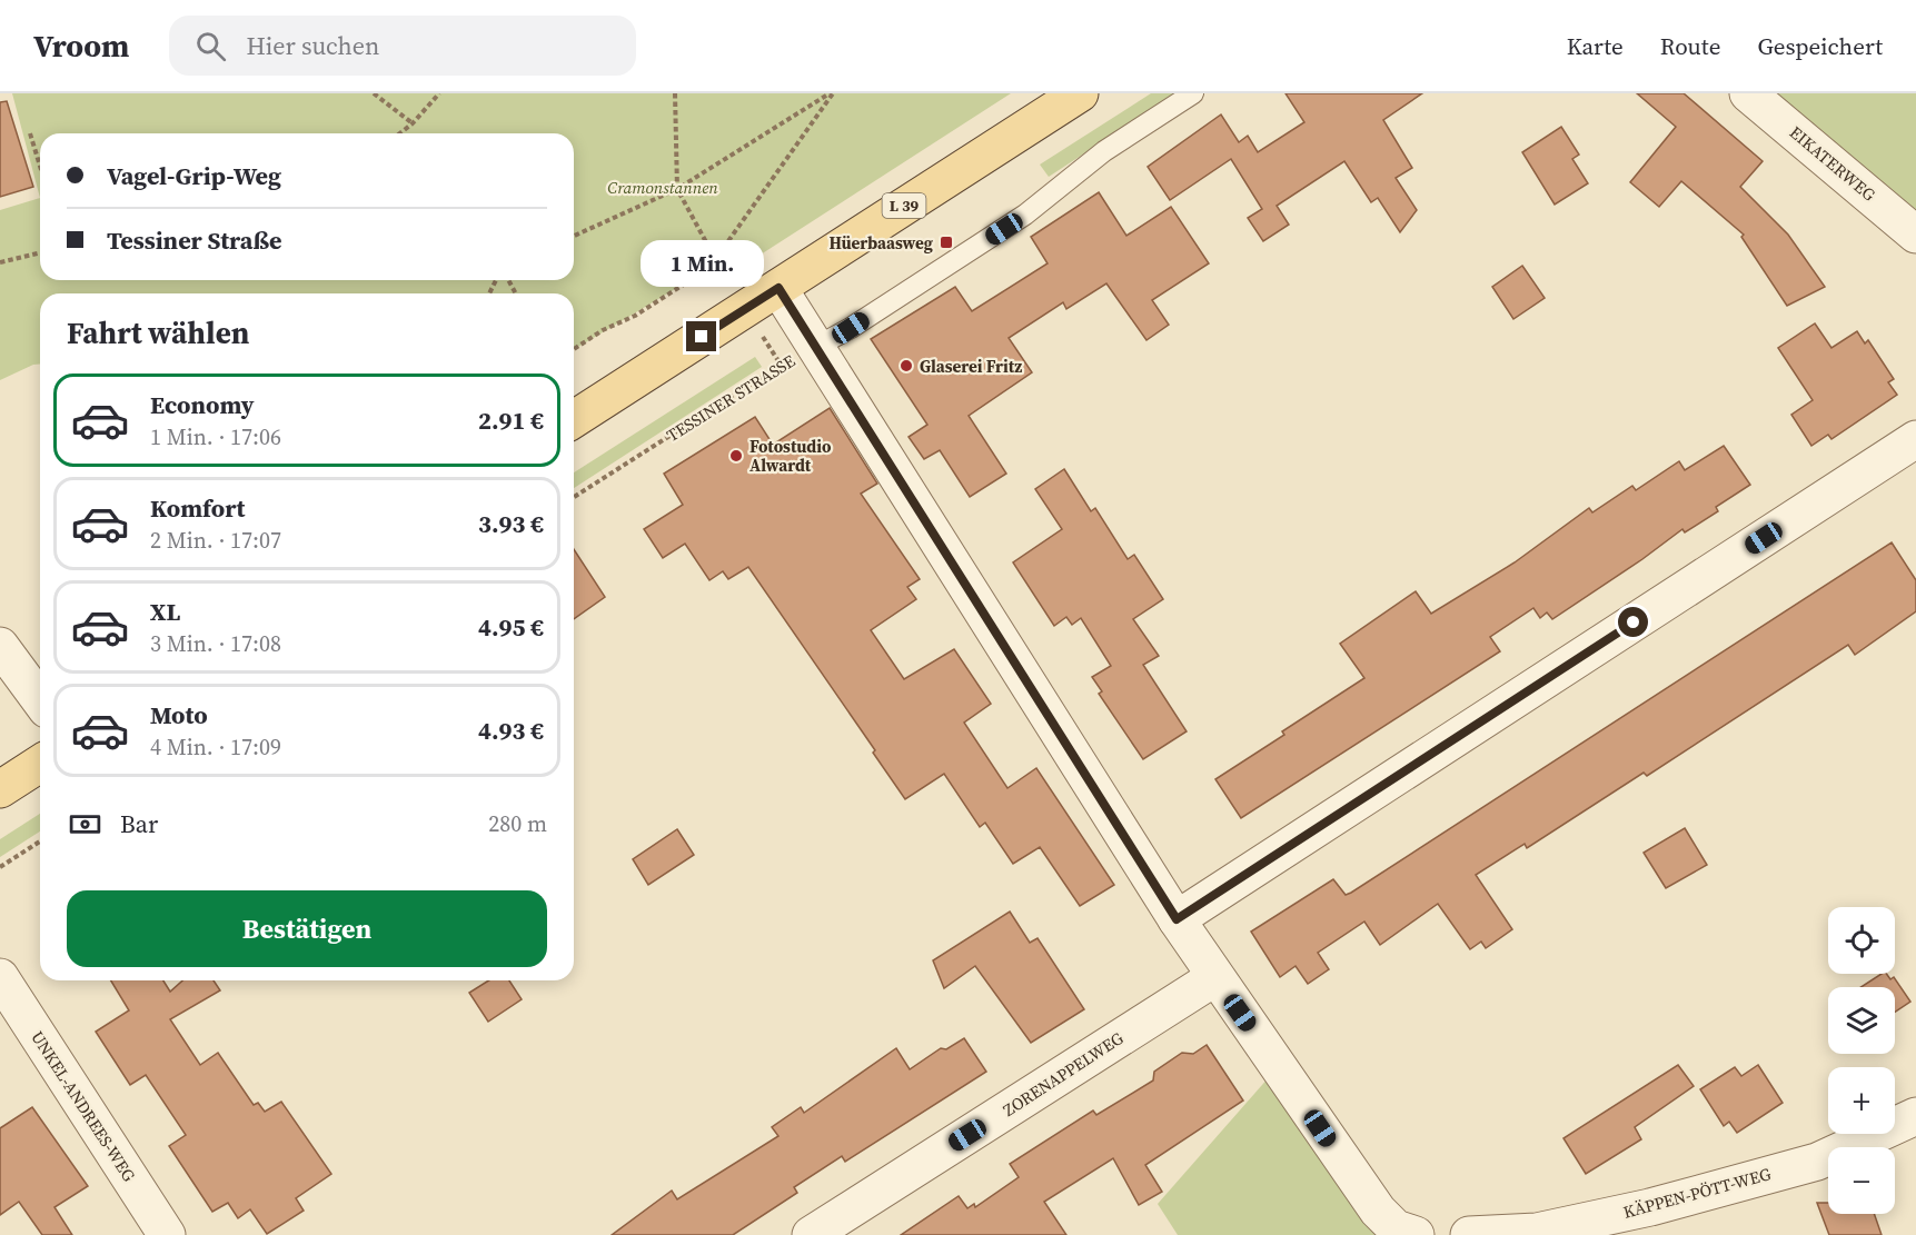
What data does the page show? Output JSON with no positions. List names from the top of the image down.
{
  "streets": {
    "main road": ["L 39"],
    "street": [
      "EIKATERWEG",
      "ZORENAPPELWEG",
      "UNKEL-ANDREES-WEG",
      "KÄPPEN-PÖTT-WEG"
    ],
    "path": ["TESSINER STRASSE"]
  },
  "parks": ["Cramonstannen"],
  "places": {
    "transit": ["Hüerbaasweg"],
    "other": ["Glaserei Fritz", "Fotostudio Alwardt"]
  },
  "page": {
    "header": "Vroom",
    "search": "Hier suchen",
    "nav": ["Karte", "Route", "Gespeichert"],
    "banner": ["Vagel-Grip-Weg", "Tessiner Straße"],
    "bubble": "1 Min.",
    "heading": "Fahrt wählen",
    "list": [
      {
        "name": "Economy",
        "note": "1 Min. · 17:06",
        "value": "2.91 €"
      },
      {
        "name": "Komfort",
        "note": "2 Min. · 17:07",
        "value": "3.93 €"
      },
      {
        "name": "XL",
        "note": "3 Min. · 17:08",
        "value": "4.95 €"
      },
      {
        "name": "Moto",
        "note": "4 Min. · 17:09",
        "value": "4.93 €"
      }
    ],
    "pay": ["Bar", "280 m"],
    "buttons": "Bestätigen",
    "map_buttons": ["+", "−"]
  }
}
